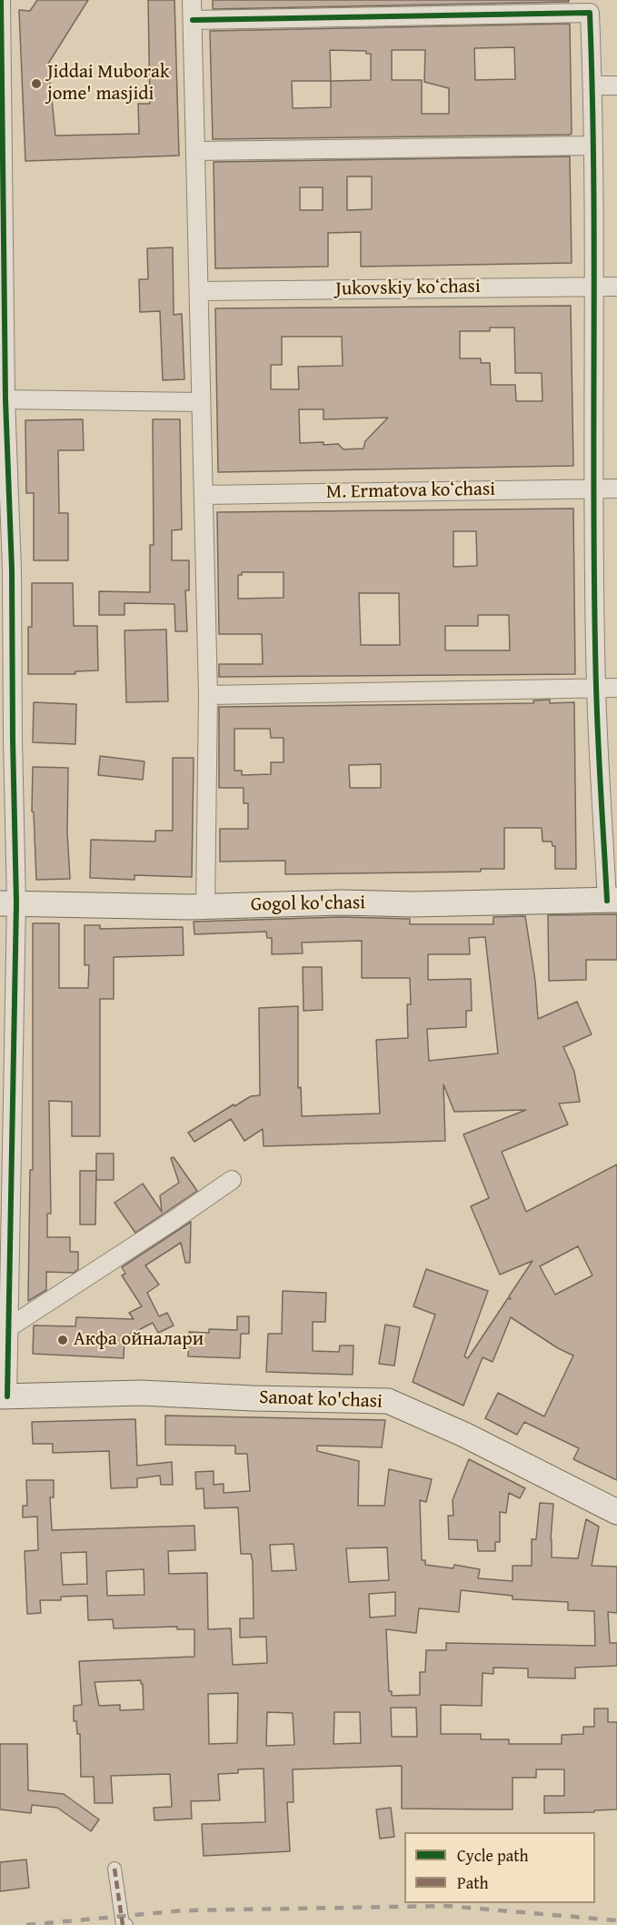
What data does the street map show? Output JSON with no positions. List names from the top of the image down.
{
  "streets": {
    "main road": ["Gogol ko'chasi", "Sanoat ko'chasi"],
    "street": ["Jukovskiy koʻchasi", "M. Ermatova koʻchasi"]
  },
  "places": ["Jiddai Muborak jome' masjidi", "Акфа ойналари"],
  "legend": ["Cycle path", "Path"]
}
